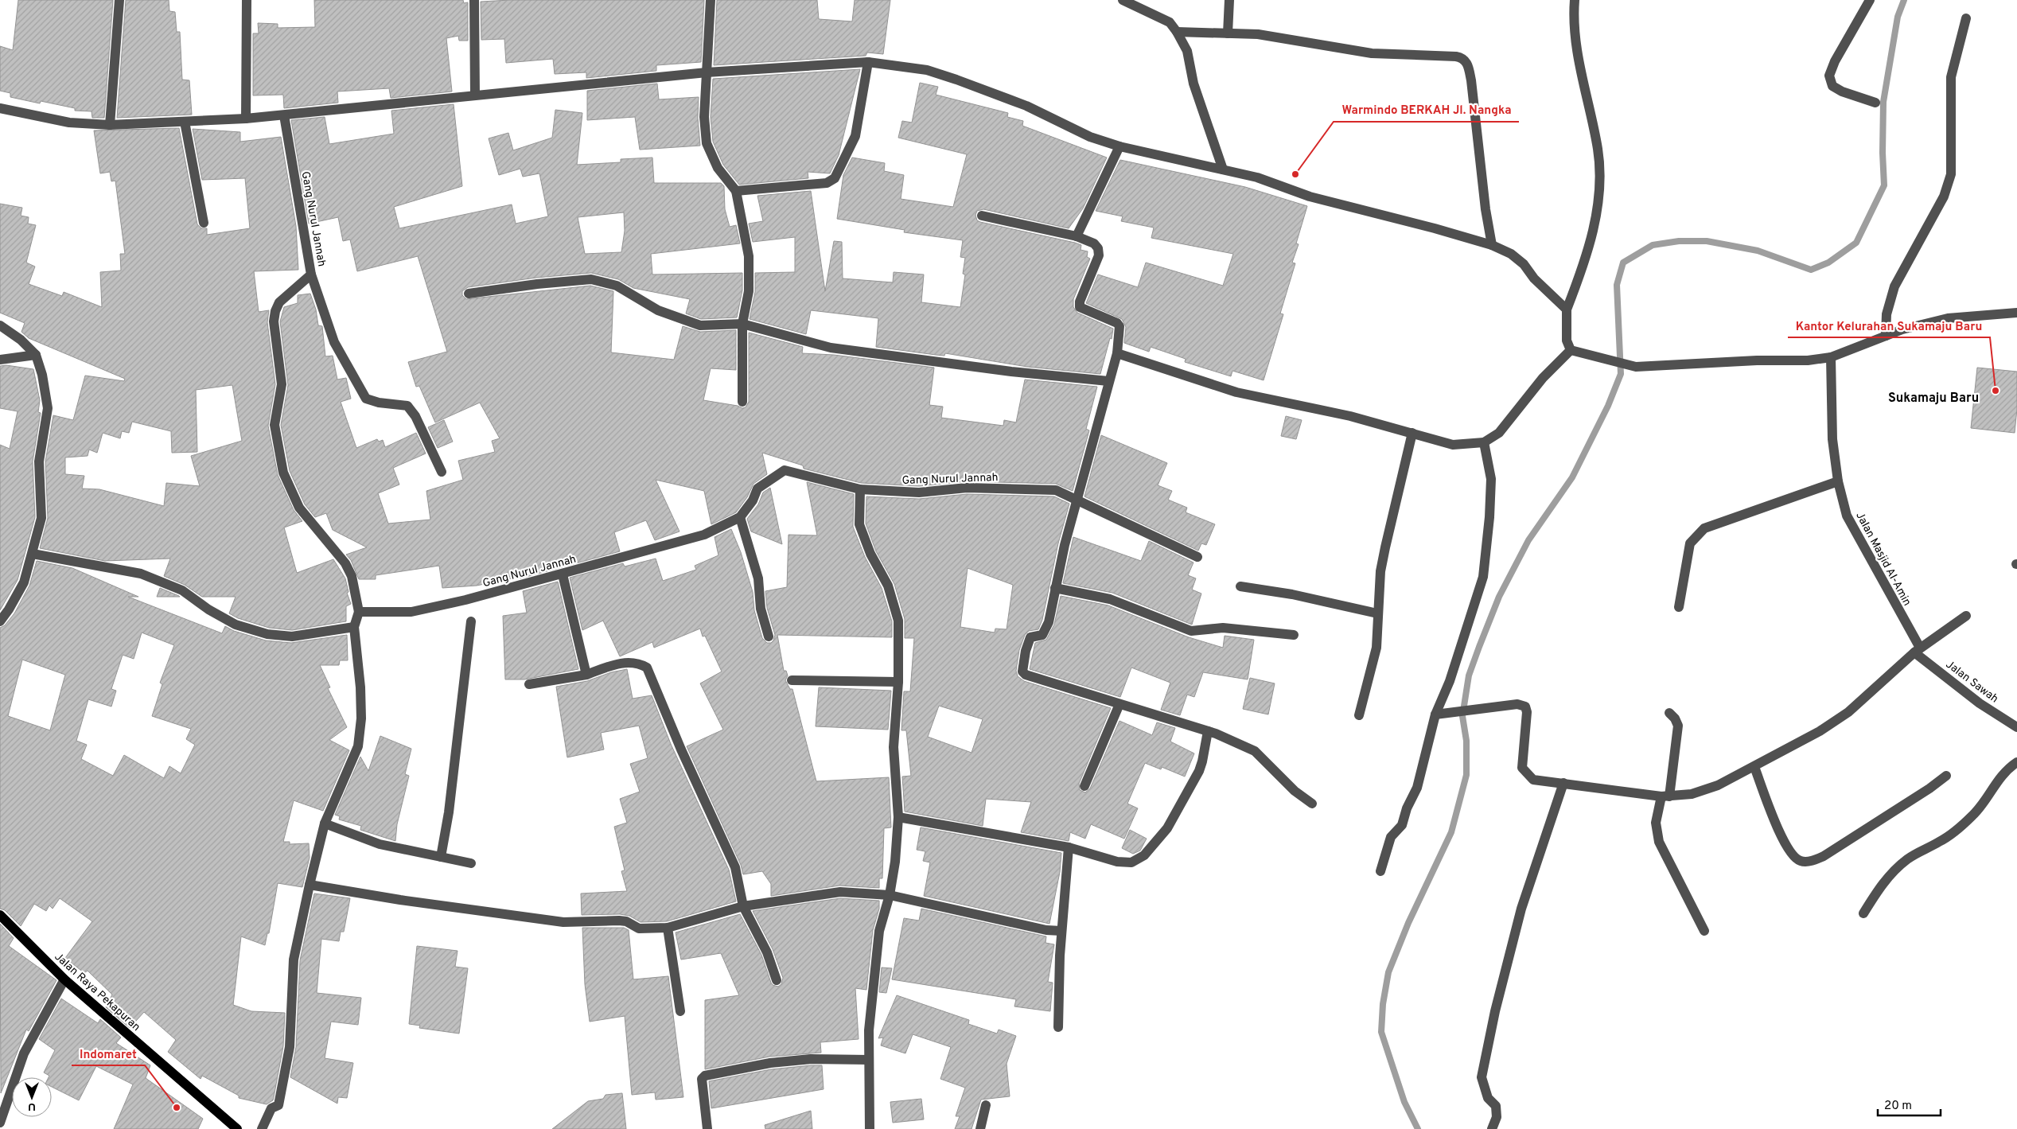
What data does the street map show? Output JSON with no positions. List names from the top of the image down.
{
  "streets": {
    "main road": ["Jalan Raya Pekapuran"],
    "street": ["Gang Nurul Jannah", "Jalan Masjid Al-Amin", "Jalan Sawah"]
  },
  "crossings": [
    ["Jalan Masjid Al-Amin", "Jalan Sawah"]
  ],
  "districts": ["Sukamaju Baru"],
  "places": ["Warmindo BERKAH Jl. Nangka", "Kantor Kelurahan Sukamaju Baru", "Indomaret"],
  "scale_bar": "20 m",
  "north": "bottom"
}
